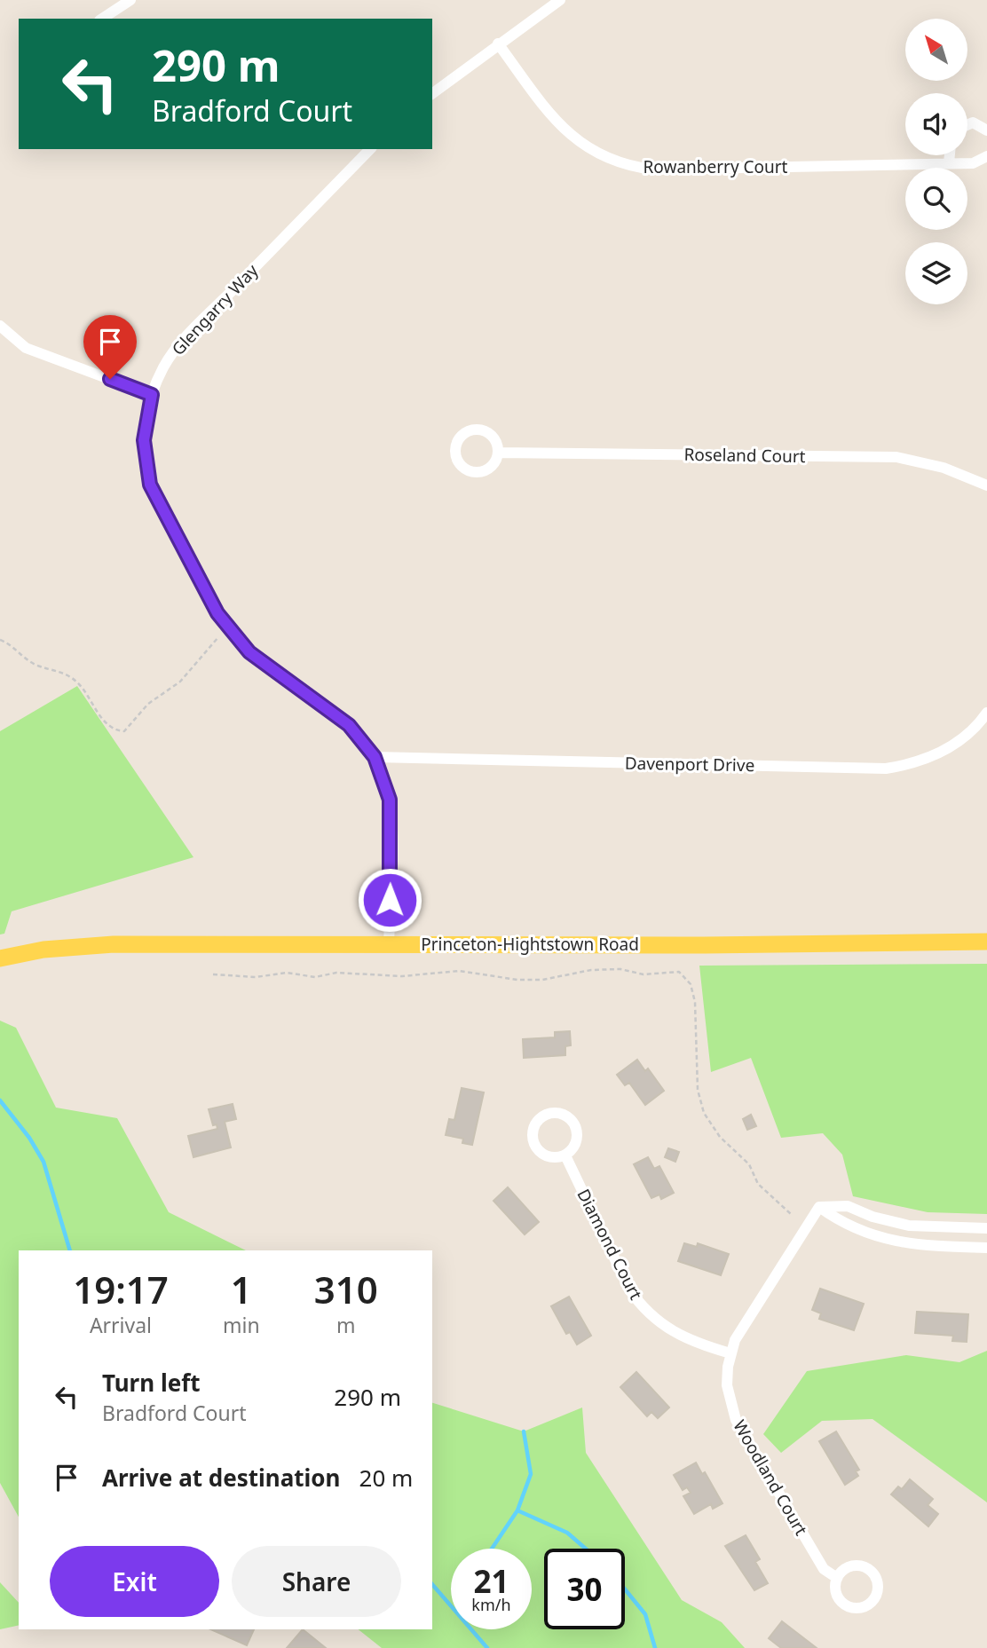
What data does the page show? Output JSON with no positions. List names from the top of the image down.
{
  "streets": {
    "main road": ["Princeton-Hightstown Road"],
    "street": [
      "Rowanberry Court",
      "Glengarry Way",
      "Roseland Court",
      "Davenport Drive",
      "Diamond Court",
      "Woodland Court"
    ]
  },
  "crossings": [
    ["Glengarry Way", "Davenport Drive"],
    ["Glengarry Way", "Princeton-Hightstown Road"],
    ["Diamond Court", "Woodland Court"]
  ],
  "north": "top left",
  "page": {
    "turn": ["290 m", "Bradford Court"],
    "eta": [
      "19:17",
      "Arrival",
      "1",
      "min",
      "310",
      "m"
    ],
    "list": [
      {
        "name": "Turn left",
        "note": "Bradford Court",
        "value": "290 m"
      },
      {
        "name": "Arrive at destination",
        "value": "20 m"
      }
    ],
    "buttons": ["Exit", "Share"],
    "speed": "21 km/h",
    "limit": "30"
  }
}
